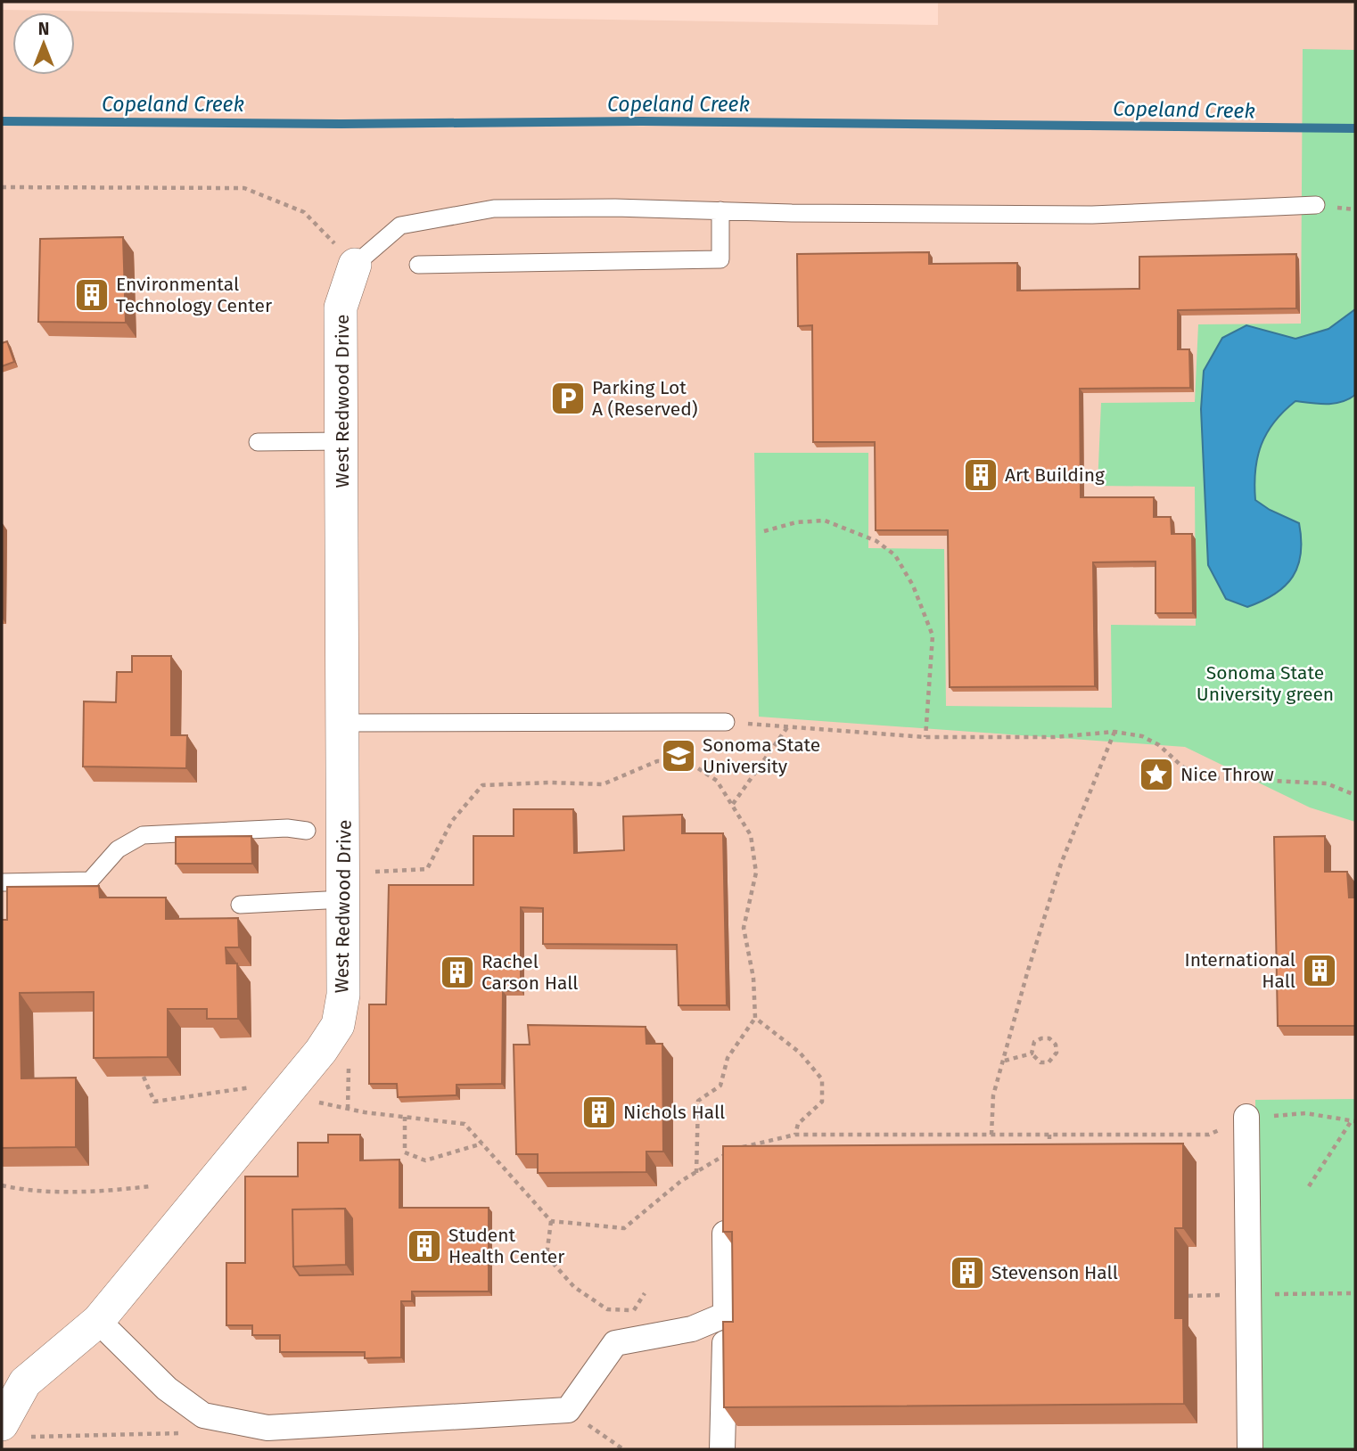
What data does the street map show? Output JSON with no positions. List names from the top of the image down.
{
  "streets": {
    "street": ["West Redwood Drive"]
  },
  "water": ["Copeland Creek"],
  "parks": ["Sonoma State University green"],
  "places": {
    "building": [
      "Environmental Technology Center",
      "Art Building",
      "International Hall",
      "Rachel Carson Hall",
      "Nichols Hall",
      "Student Health Center",
      "Stevenson Hall"
    ],
    "parking": ["Parking Lot A (Reserved)"],
    "school or university": ["Sonoma State University"],
    "place": ["Nice Throw"]
  },
  "north": "top"
}
